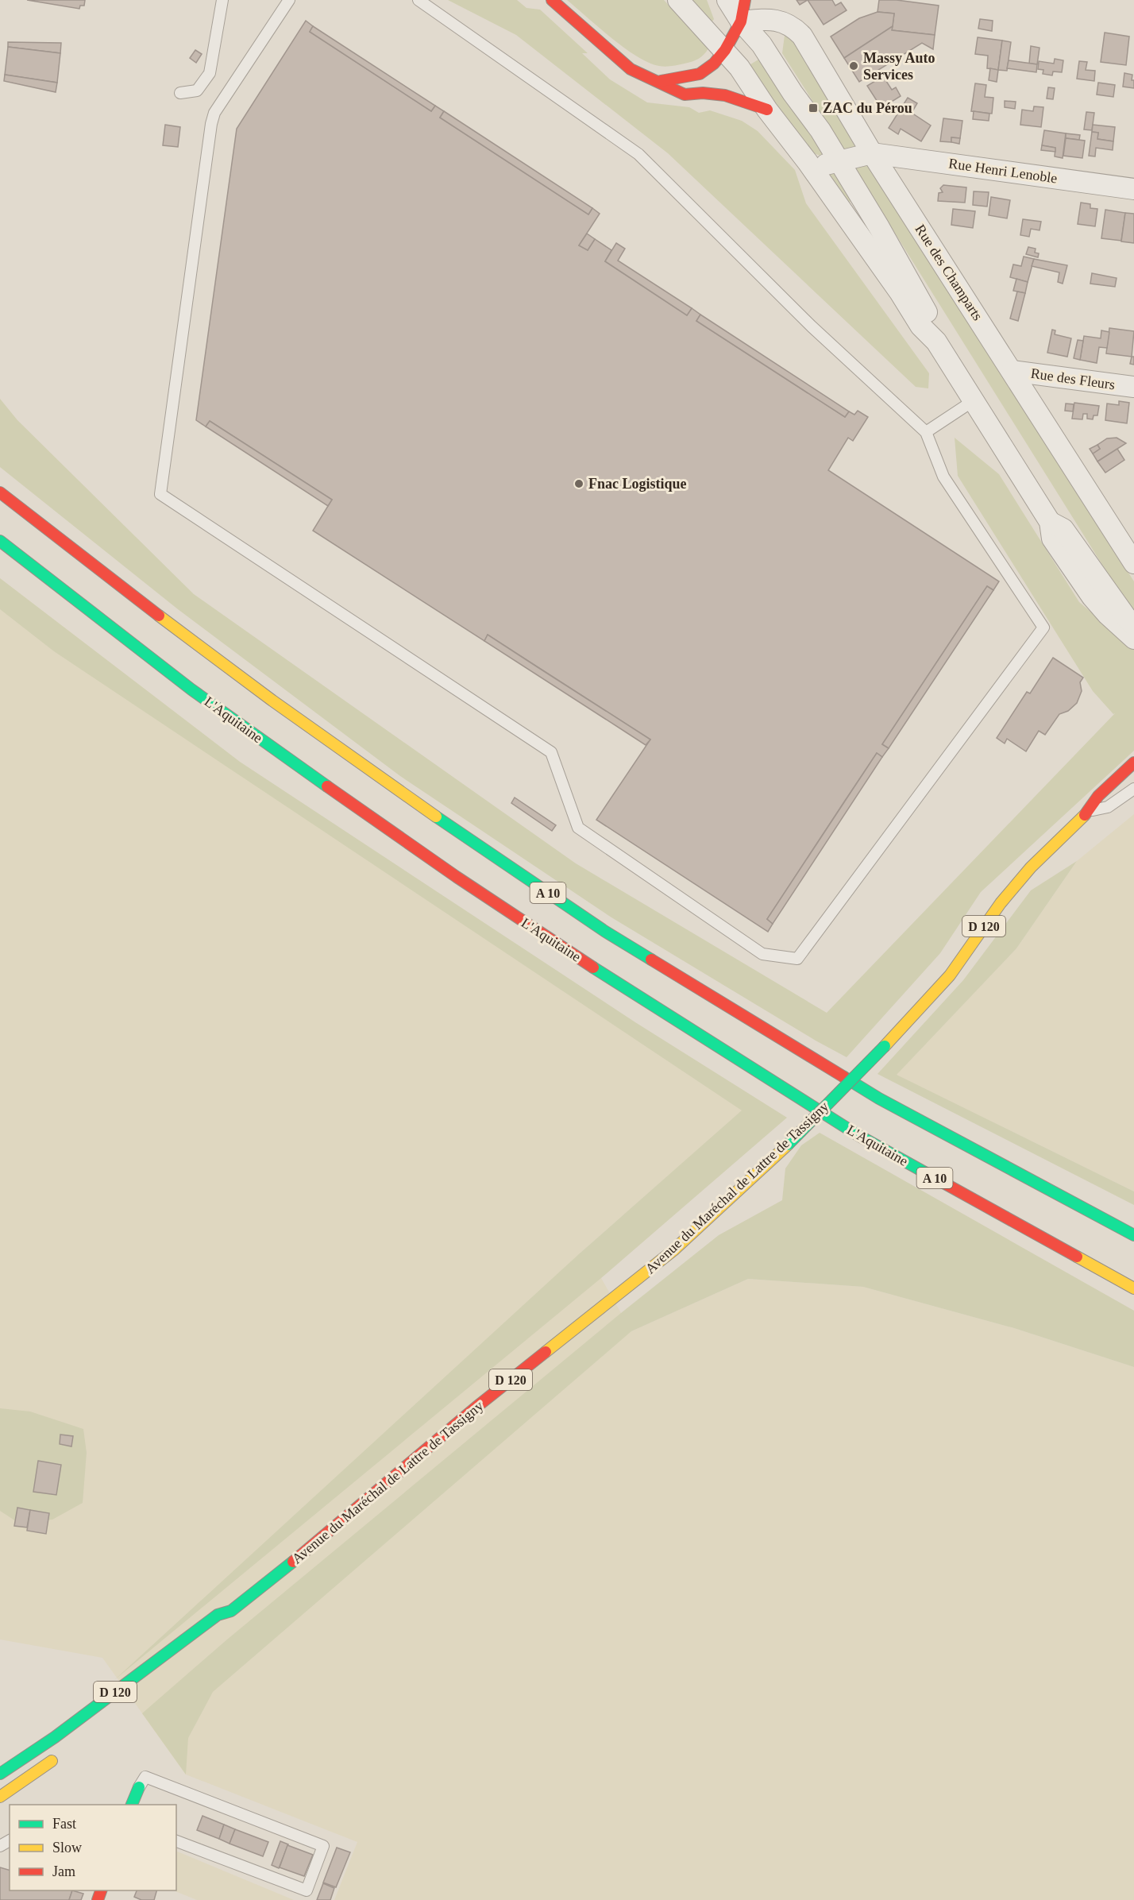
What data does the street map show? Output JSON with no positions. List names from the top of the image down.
{
  "streets": {
    "main road": [
      "L'Aquitaine",
      "A 10",
      "D 120",
      "Avenue du Maréchal de Lattre de Tassigny"
    ],
    "street": ["Rue Henri Lenoble", "Rue des Champarts", "Rue des Fleurs"]
  },
  "crossings": [
    ["Rue Henri Lenoble", "Rue des Champarts"],
    ["Rue des Champarts", "Rue des Fleurs"]
  ],
  "places": {
    "other": ["Massy Auto Services", "Fnac Logistique"],
    "transit": ["ZAC du Pérou"]
  },
  "legend": ["Fast", "Slow", "Jam"]
}
